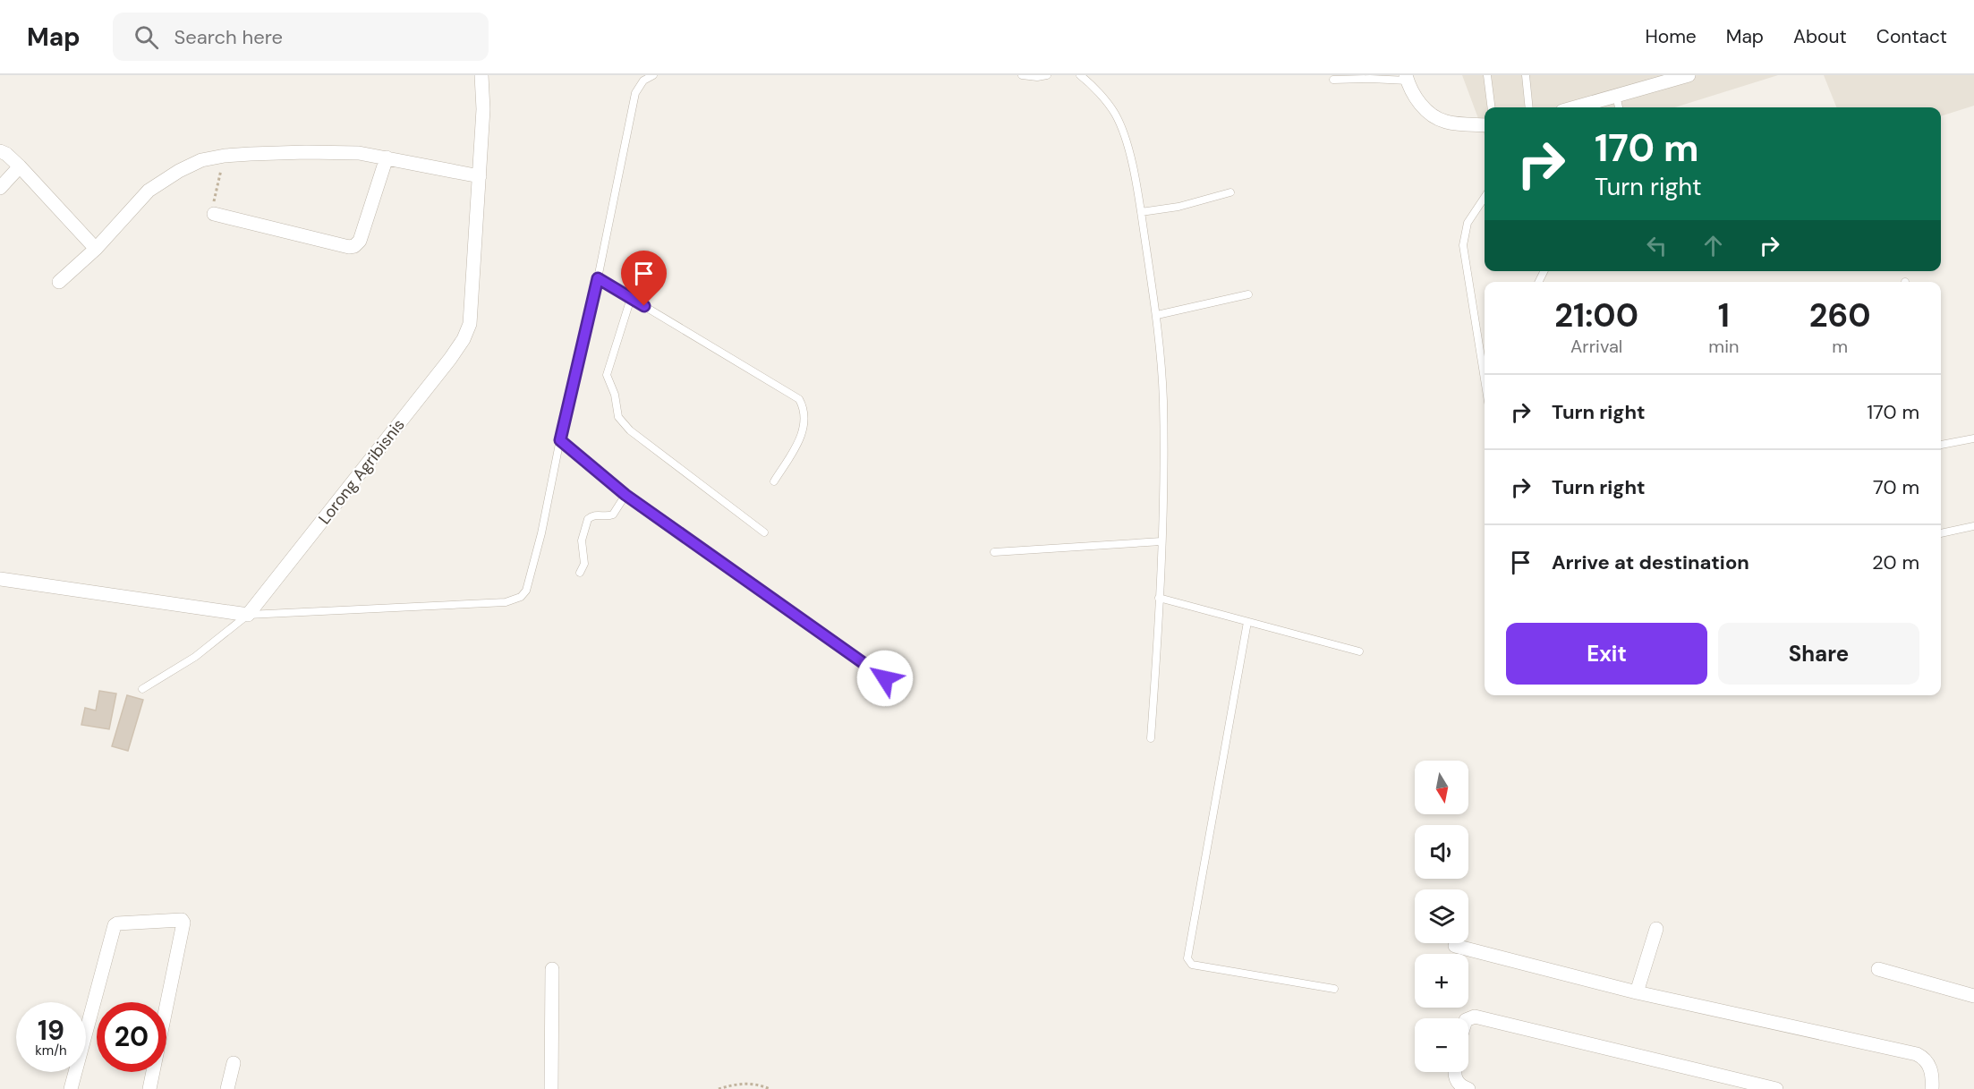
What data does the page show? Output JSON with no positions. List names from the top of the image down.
{
  "streets": {
    "street": ["Lorong Agribisnis"]
  },
  "north": "bottom",
  "page": {
    "header": "Map",
    "search": "Search here",
    "nav": [
      "Home",
      "Map",
      "About",
      "Contact"
    ],
    "turn": ["170 m", "Turn right"],
    "eta": [
      "21:00",
      "Arrival",
      "1",
      "min",
      "260",
      "m"
    ],
    "list": [
      {
        "name": "Turn right",
        "value": "170 m"
      },
      {
        "name": "Turn right",
        "value": "70 m"
      },
      {
        "name": "Arrive at destination",
        "value": "20 m"
      }
    ],
    "buttons": ["Exit", "Share"],
    "map_buttons": ["+", "−"],
    "speed": "19 km/h",
    "limit": "20"
  }
}
